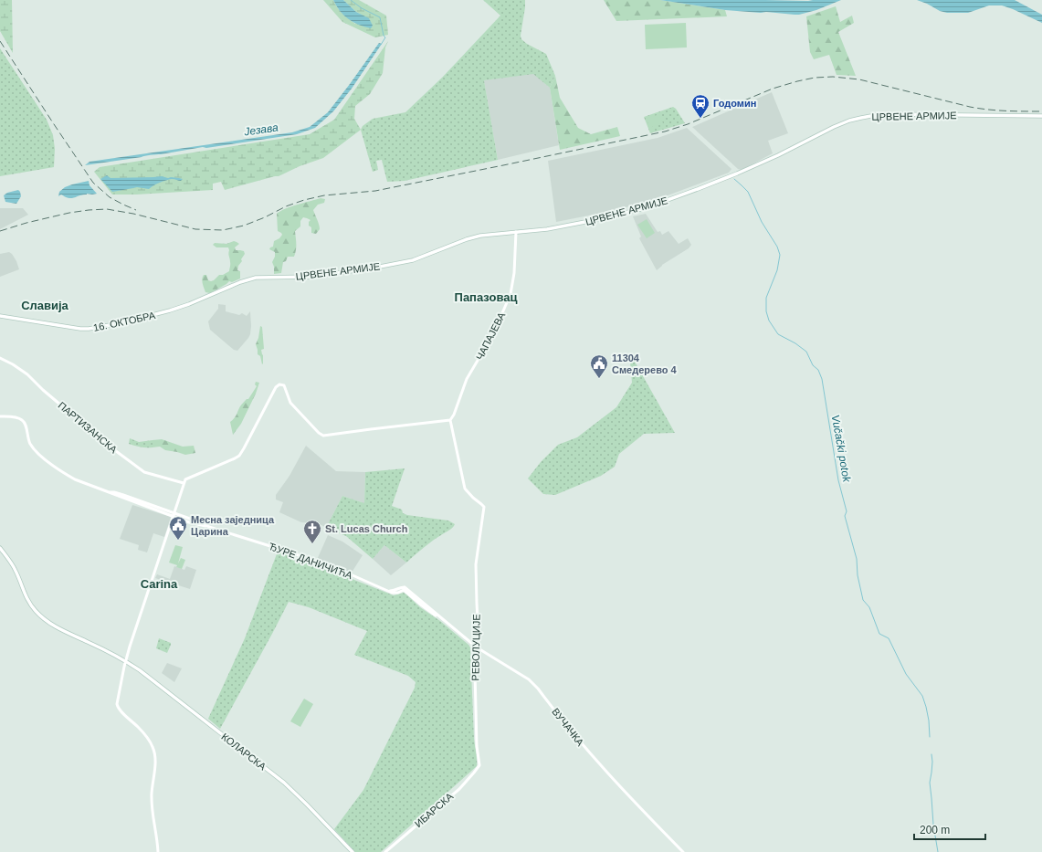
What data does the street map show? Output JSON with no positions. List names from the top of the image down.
{
  "streets": {
    "main road": ["ЦРВЕНЕ АРМИЈЕ", "16. ОКТОБРА", "КОЛАРСКА"],
    "street": [
      "ЧАПАЈЕВА",
      "ПАРТИЗАНСКА",
      "ЂУРЕ ДАНИЧИЋА",
      "РЕВОЛУЦИЈЕ",
      "ВУЧАЧКА",
      "ИБАРСКА"
    ]
  },
  "crossings": [
    ["ЦРВЕНЕ АРМИЈЕ", "16. ОКТОБРА"],
    ["ЦРВЕНЕ АРМИЈЕ", "ЧАПАЈЕВА"],
    ["ЧАПАЈЕВА", "РЕВОЛУЦИЈЕ"],
    ["ЂУРЕ ДАНИЧИЋА", "ВУЧАЧКА"],
    ["РЕВОЛУЦИЈЕ", "ВУЧАЧКА"],
    ["РЕВОЛУЦИЈЕ", "ИБАРСКА"]
  ],
  "districts": ["Папазовац", "Славија", "Carina"],
  "water": ["Језава", "Vučački potok"],
  "places": {
    "station": ["Годомин"],
    "public building": ["11304 Смедерево 4", "Месна заједница Царина"],
    "church": ["St. Lucas Church"]
  },
  "scale_bar": "200 m"
}
